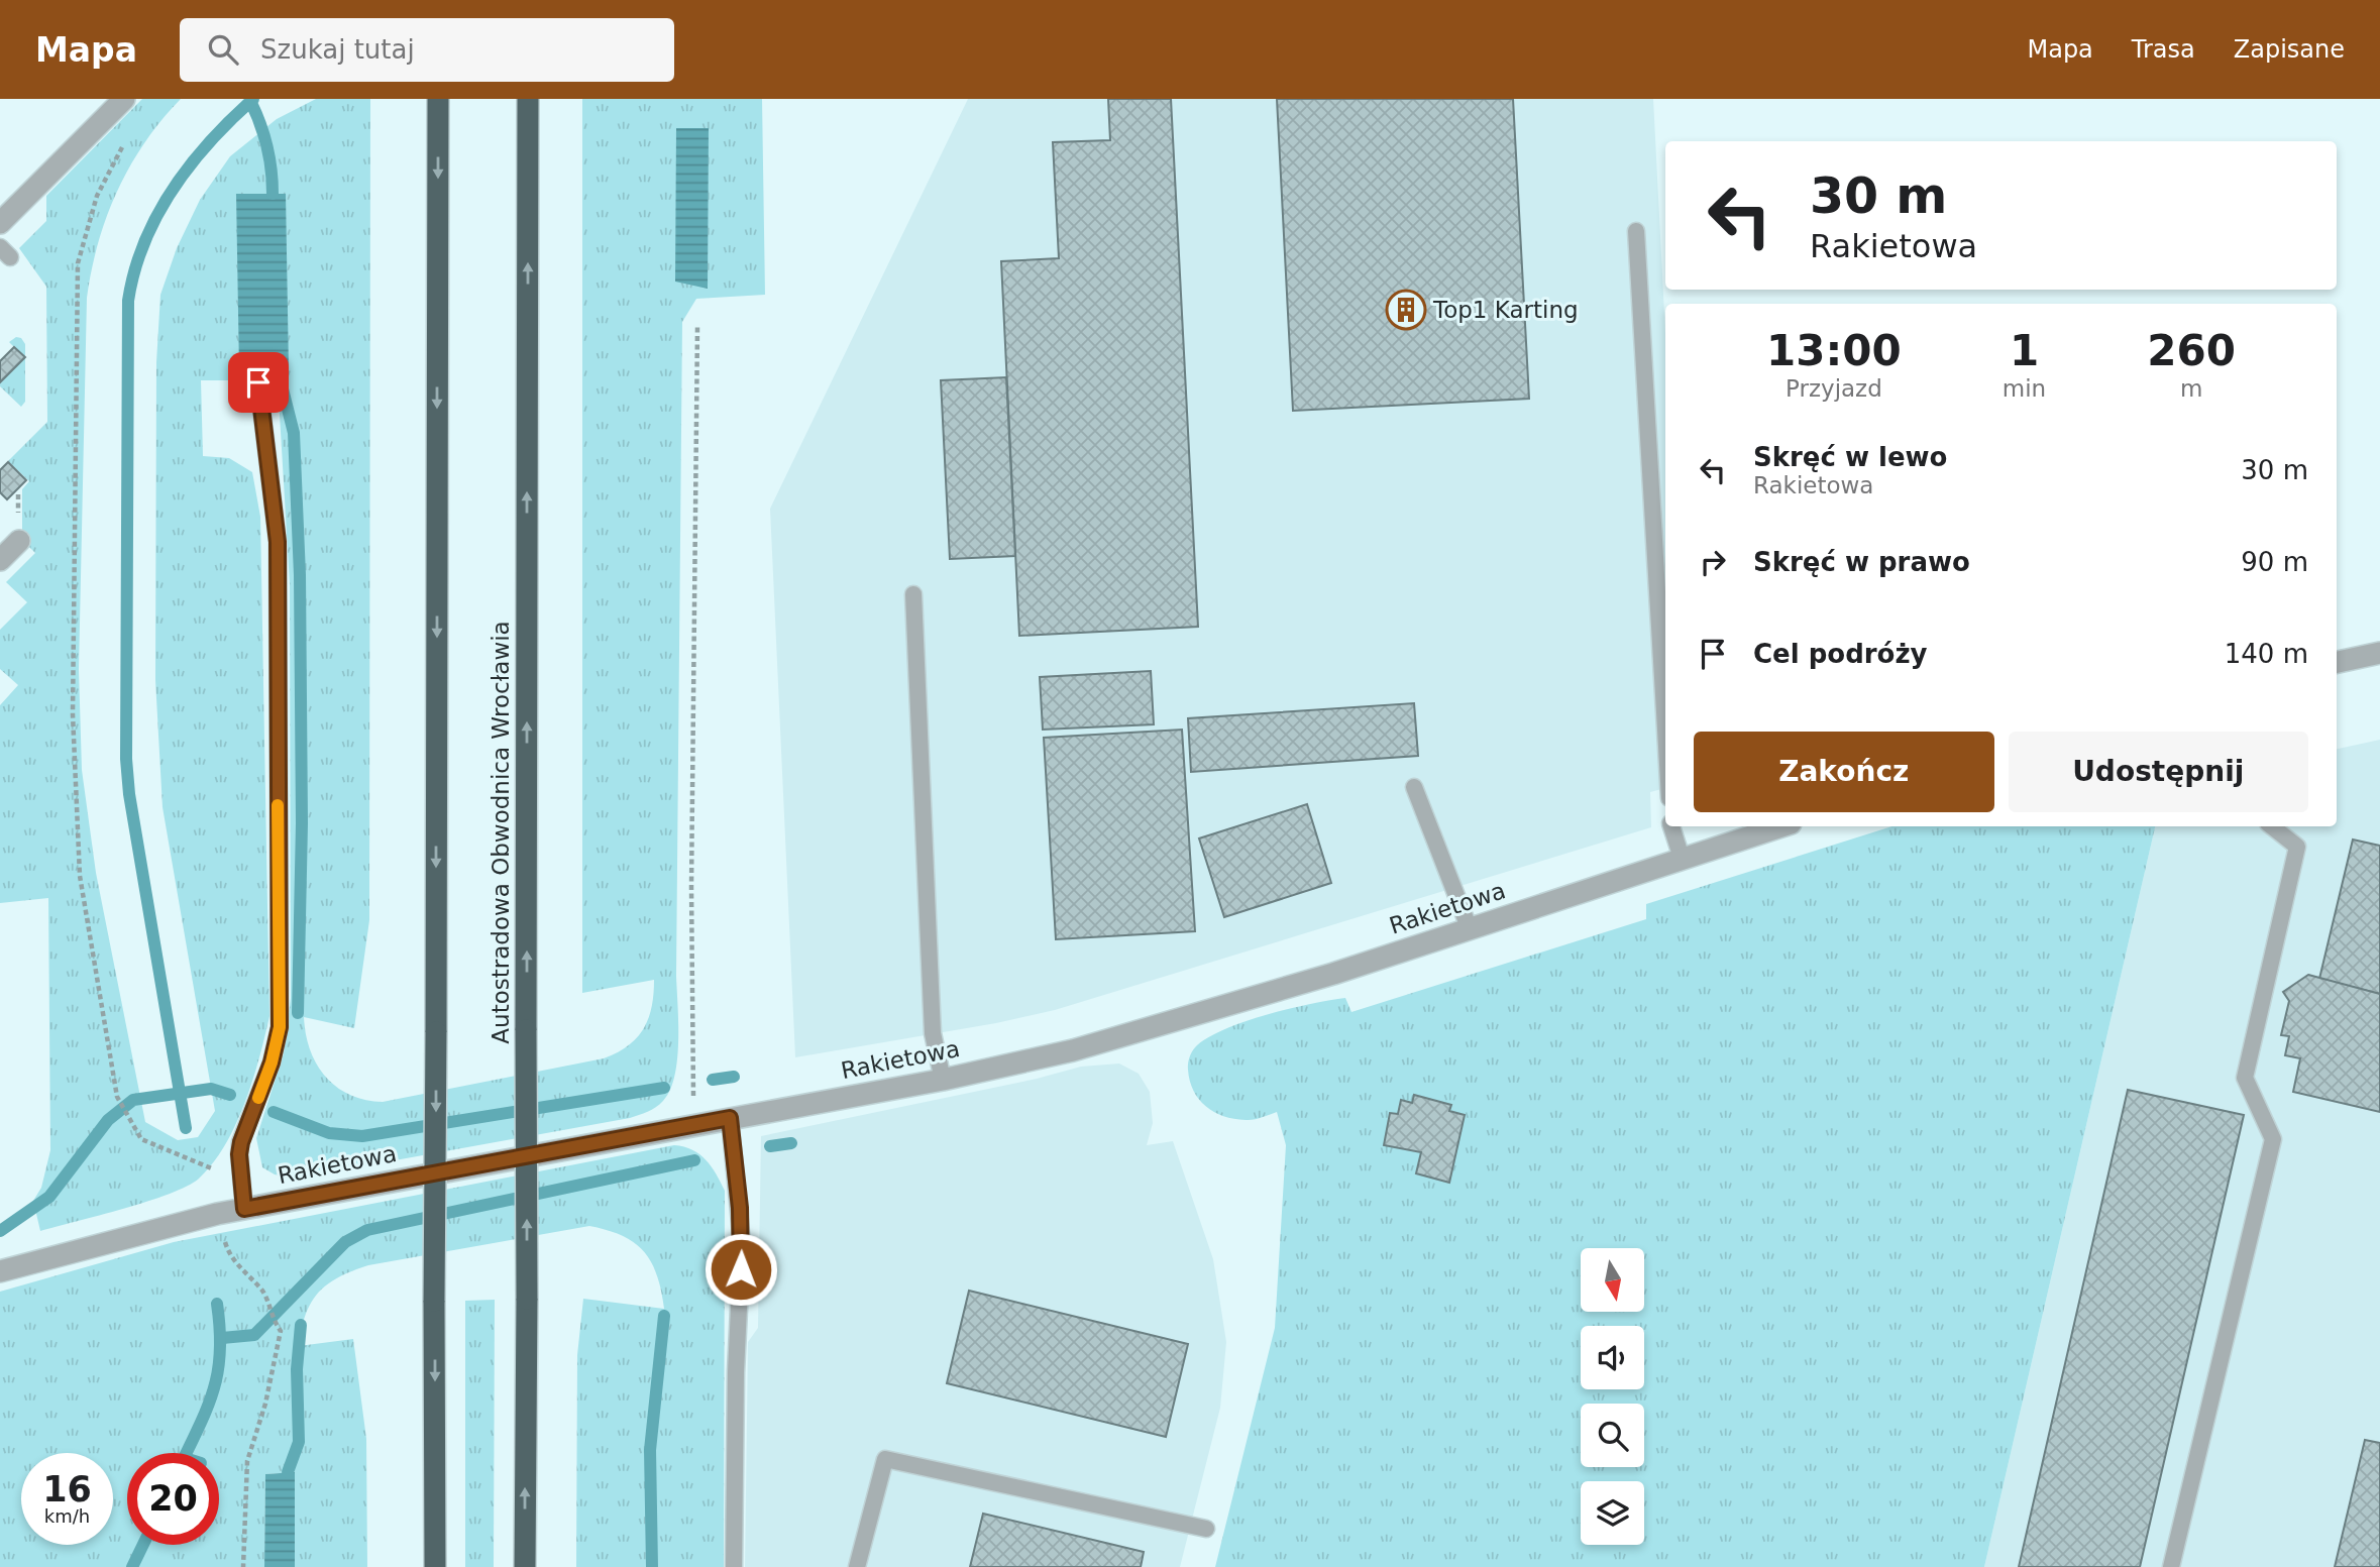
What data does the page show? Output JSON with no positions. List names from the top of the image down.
{
  "streets": {
    "highway": ["Autostradowa Obwodnica Wrocławia"],
    "street": ["Rakietowa"]
  },
  "places": {
    "building": ["Top1 Karting"]
  },
  "north": "bottom",
  "page": {
    "header": "Mapa",
    "search": "Szukaj tutaj",
    "nav": ["Mapa", "Trasa", "Zapisane"],
    "turn": ["30 m", "Rakietowa"],
    "eta": [
      "13:00",
      "Przyjazd",
      "1",
      "min",
      "260",
      "m"
    ],
    "list": [
      {
        "name": "Skręć w lewo",
        "note": "Rakietowa",
        "value": "30 m"
      },
      {
        "name": "Skręć w prawo",
        "value": "90 m"
      },
      {
        "name": "Cel podróży",
        "value": "140 m"
      }
    ],
    "buttons": ["Zakończ", "Udostępnij"],
    "speed": "16 km/h",
    "limit": "20"
  }
}
